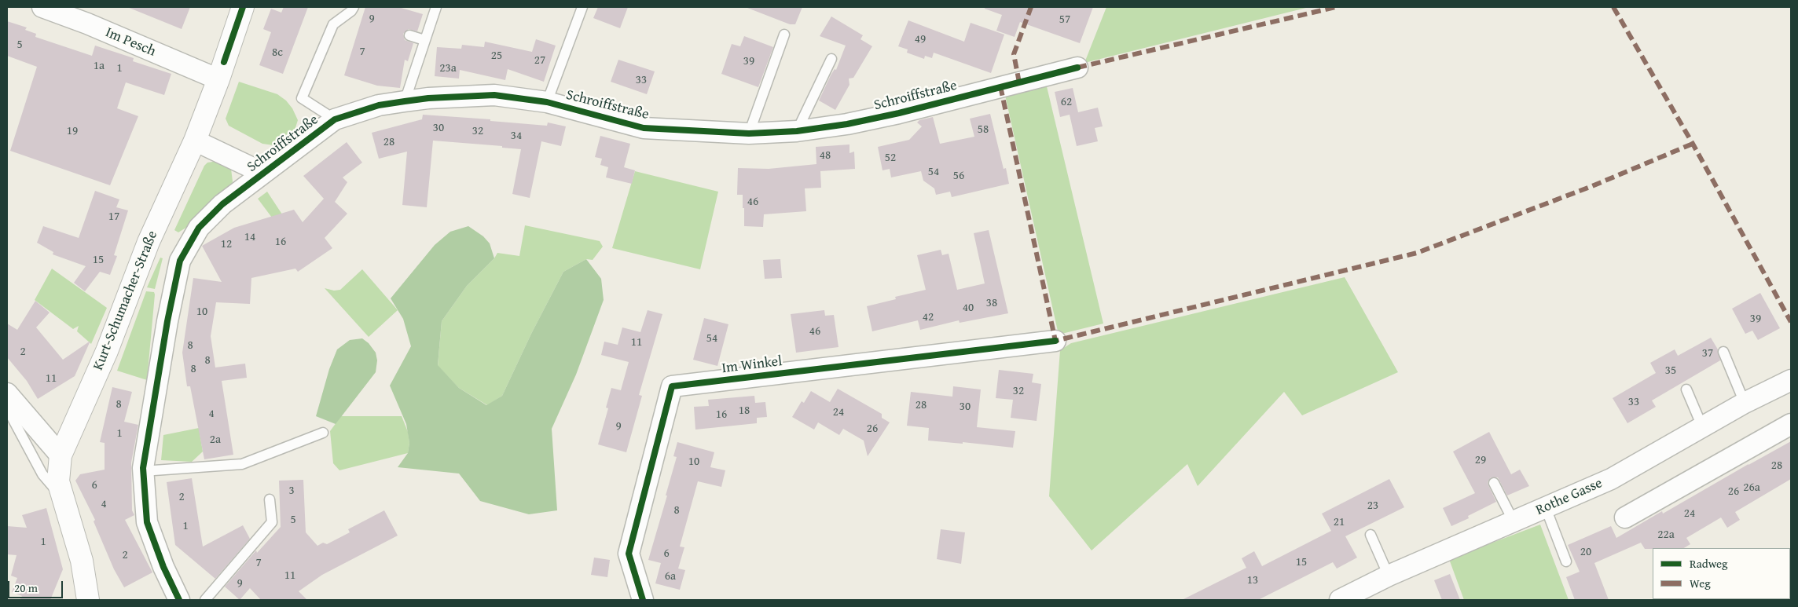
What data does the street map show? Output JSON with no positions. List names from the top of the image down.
{
  "streets": {
    "main road": ["Kurt-Schumacher-Straße"],
    "street": [
      "Im Pesch",
      "Schroiffstraße",
      "Im Winkel",
      "Rothe Gasse"
    ]
  },
  "crossings": [
    ["Im Pesch", "Kurt-Schumacher-Straße"],
    ["Schroiffstraße", "Kurt-Schumacher-Straße"]
  ],
  "house_numbers": [
    "9",
    "57",
    "49",
    "5",
    "7",
    "8c",
    "25",
    "27",
    "39",
    "1a",
    "1",
    "23a",
    "33",
    "62",
    "30",
    "58",
    "19",
    "32",
    "34",
    "28",
    "48",
    "52",
    "54",
    "56",
    "46",
    "17",
    "14",
    "16",
    "12",
    "15",
    "38",
    "40",
    "10",
    "42",
    "39",
    "46",
    "54",
    "11",
    "8",
    "2",
    "37",
    "8",
    "8",
    "35",
    "11",
    "32",
    "33",
    "8",
    "28",
    "30",
    "18",
    "24",
    "4",
    "16",
    "9",
    "26",
    "1",
    "2a",
    "29",
    "10",
    "28",
    "6",
    "26a",
    "3",
    "26",
    "2",
    "4",
    "23",
    "8",
    "24",
    "5",
    "21",
    "1",
    "22a",
    "1",
    "20",
    "6",
    "2",
    "15",
    "7",
    "11",
    "6a",
    "13",
    "9"
  ],
  "legend": ["Radweg", "Weg"],
  "scale_bar": "20 m"
}
